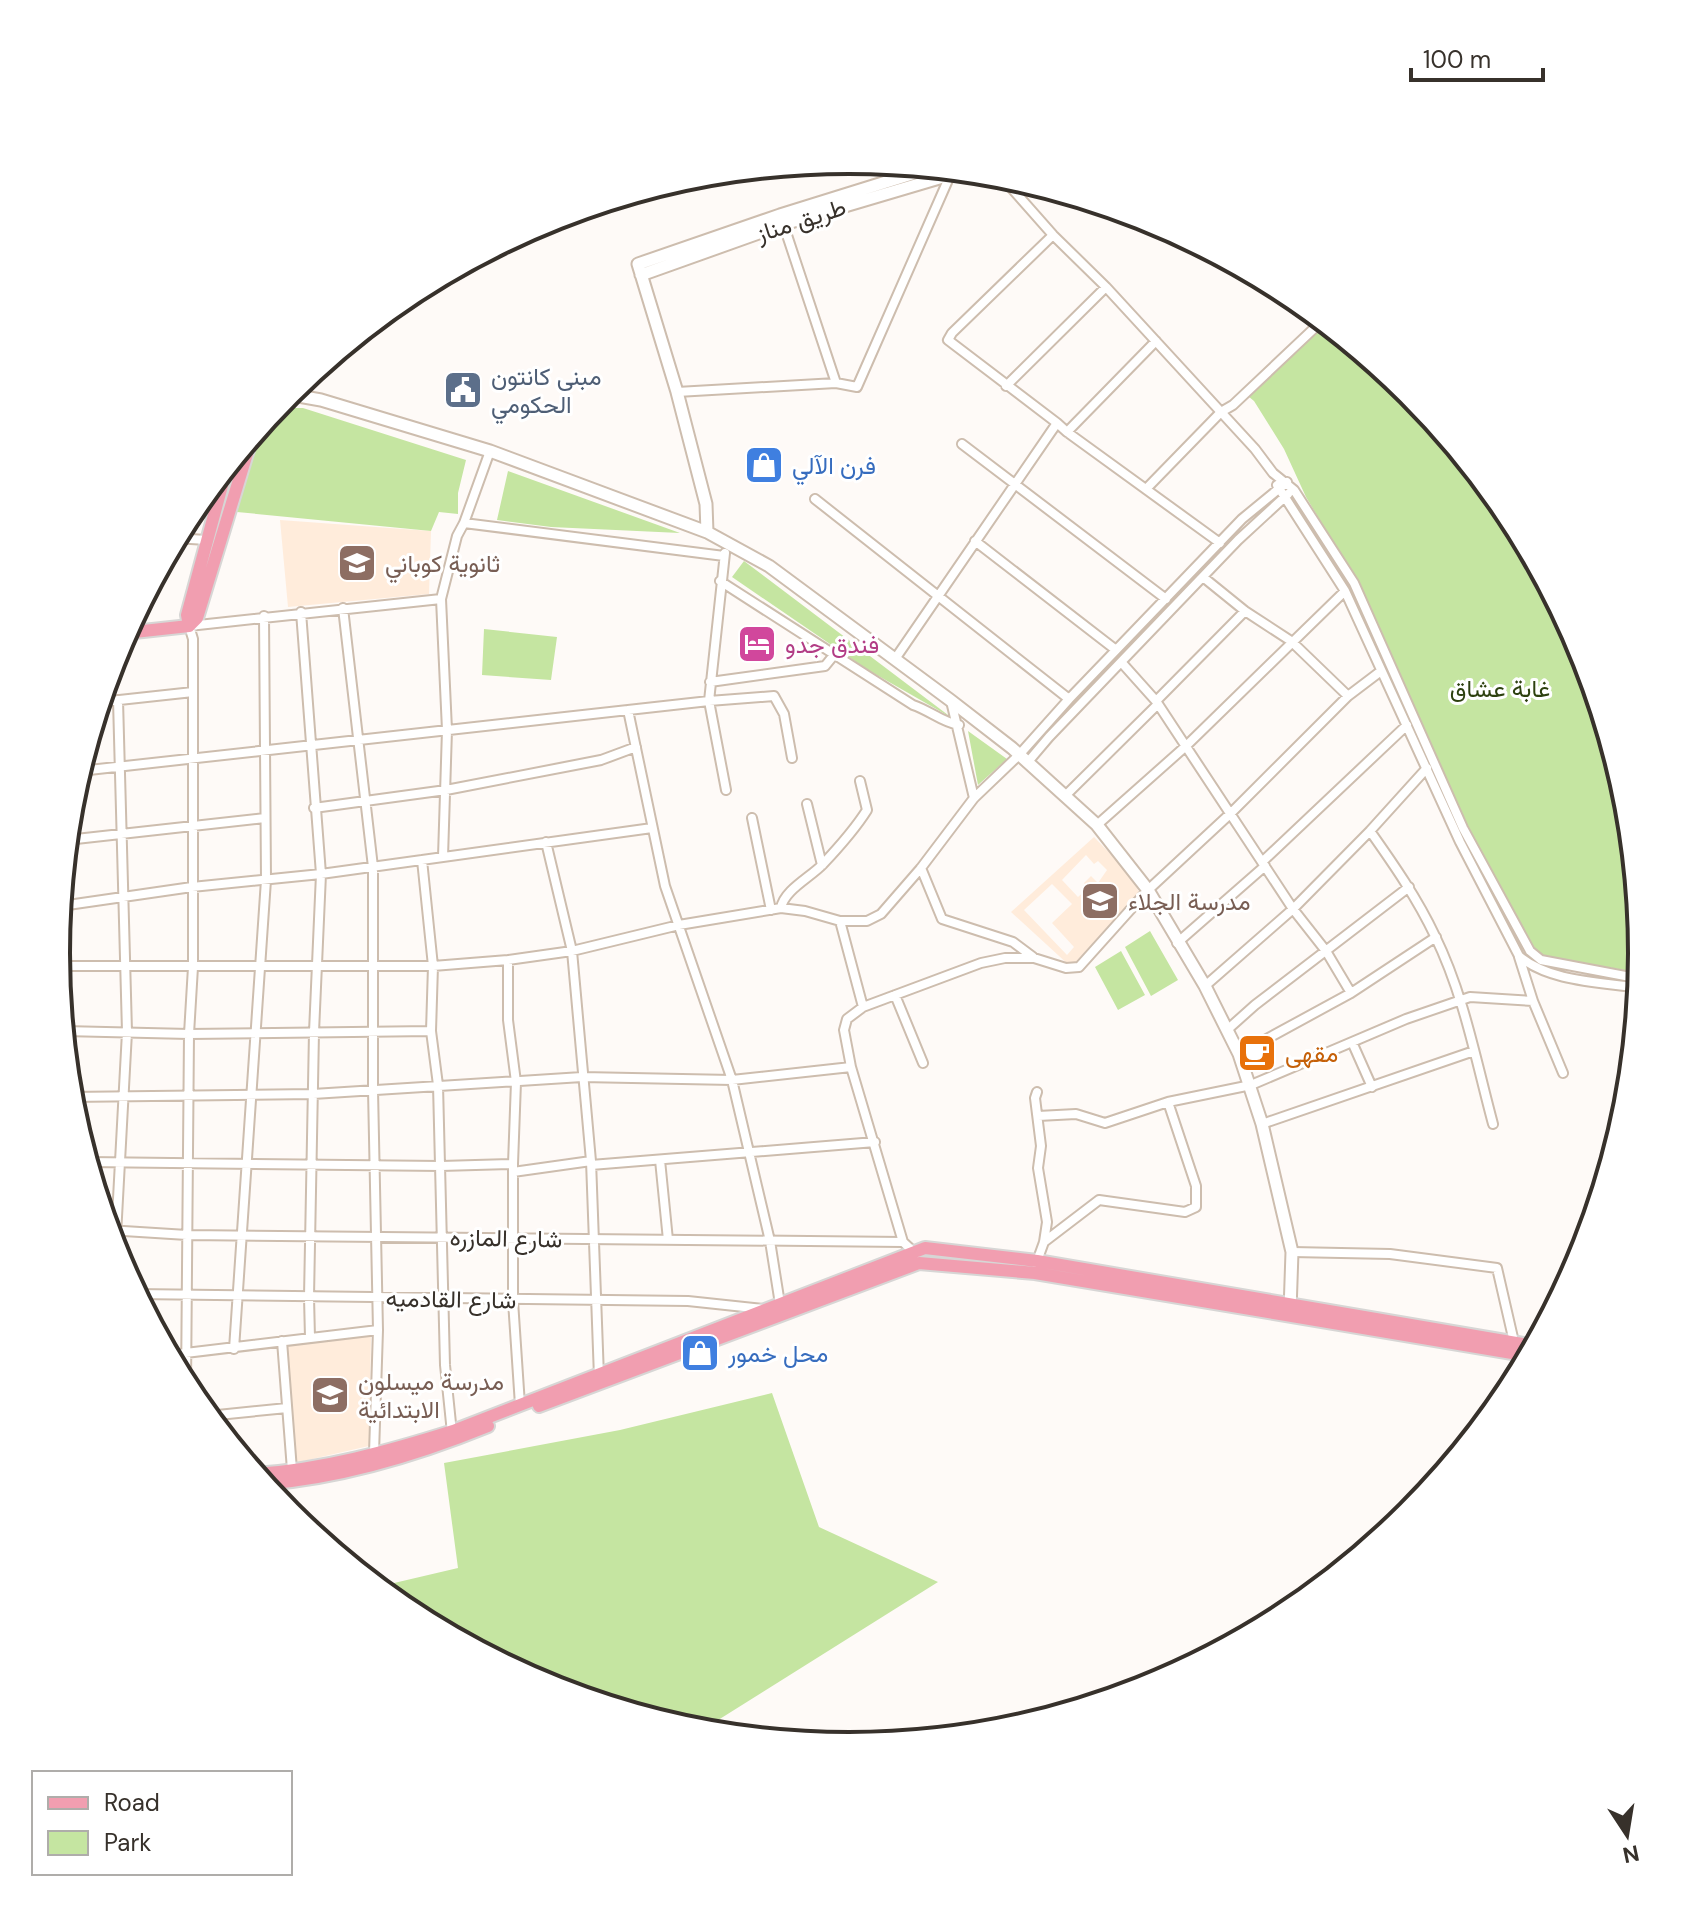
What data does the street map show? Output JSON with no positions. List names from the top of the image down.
{
  "streets": {
    "main road": ["طريق مناز"],
    "street": ["شارع المازره", "شارع القادميه"]
  },
  "parks": ["غابة عشاق"],
  "places": {
    "public building": ["مبنى كانتون الحكومي"],
    "shop": ["فرن الآلي", "محل خمور"],
    "school or university": ["ثانوية كوباني", "مدرسة الجلاء", "مدرسة ميسلون الابتدائية"],
    "hotel": ["فندق جدو"],
    "cafe": ["مقهى"]
  },
  "legend": ["Road", "Park"],
  "scale_bar": "100 m",
  "north": "bottom"
}
